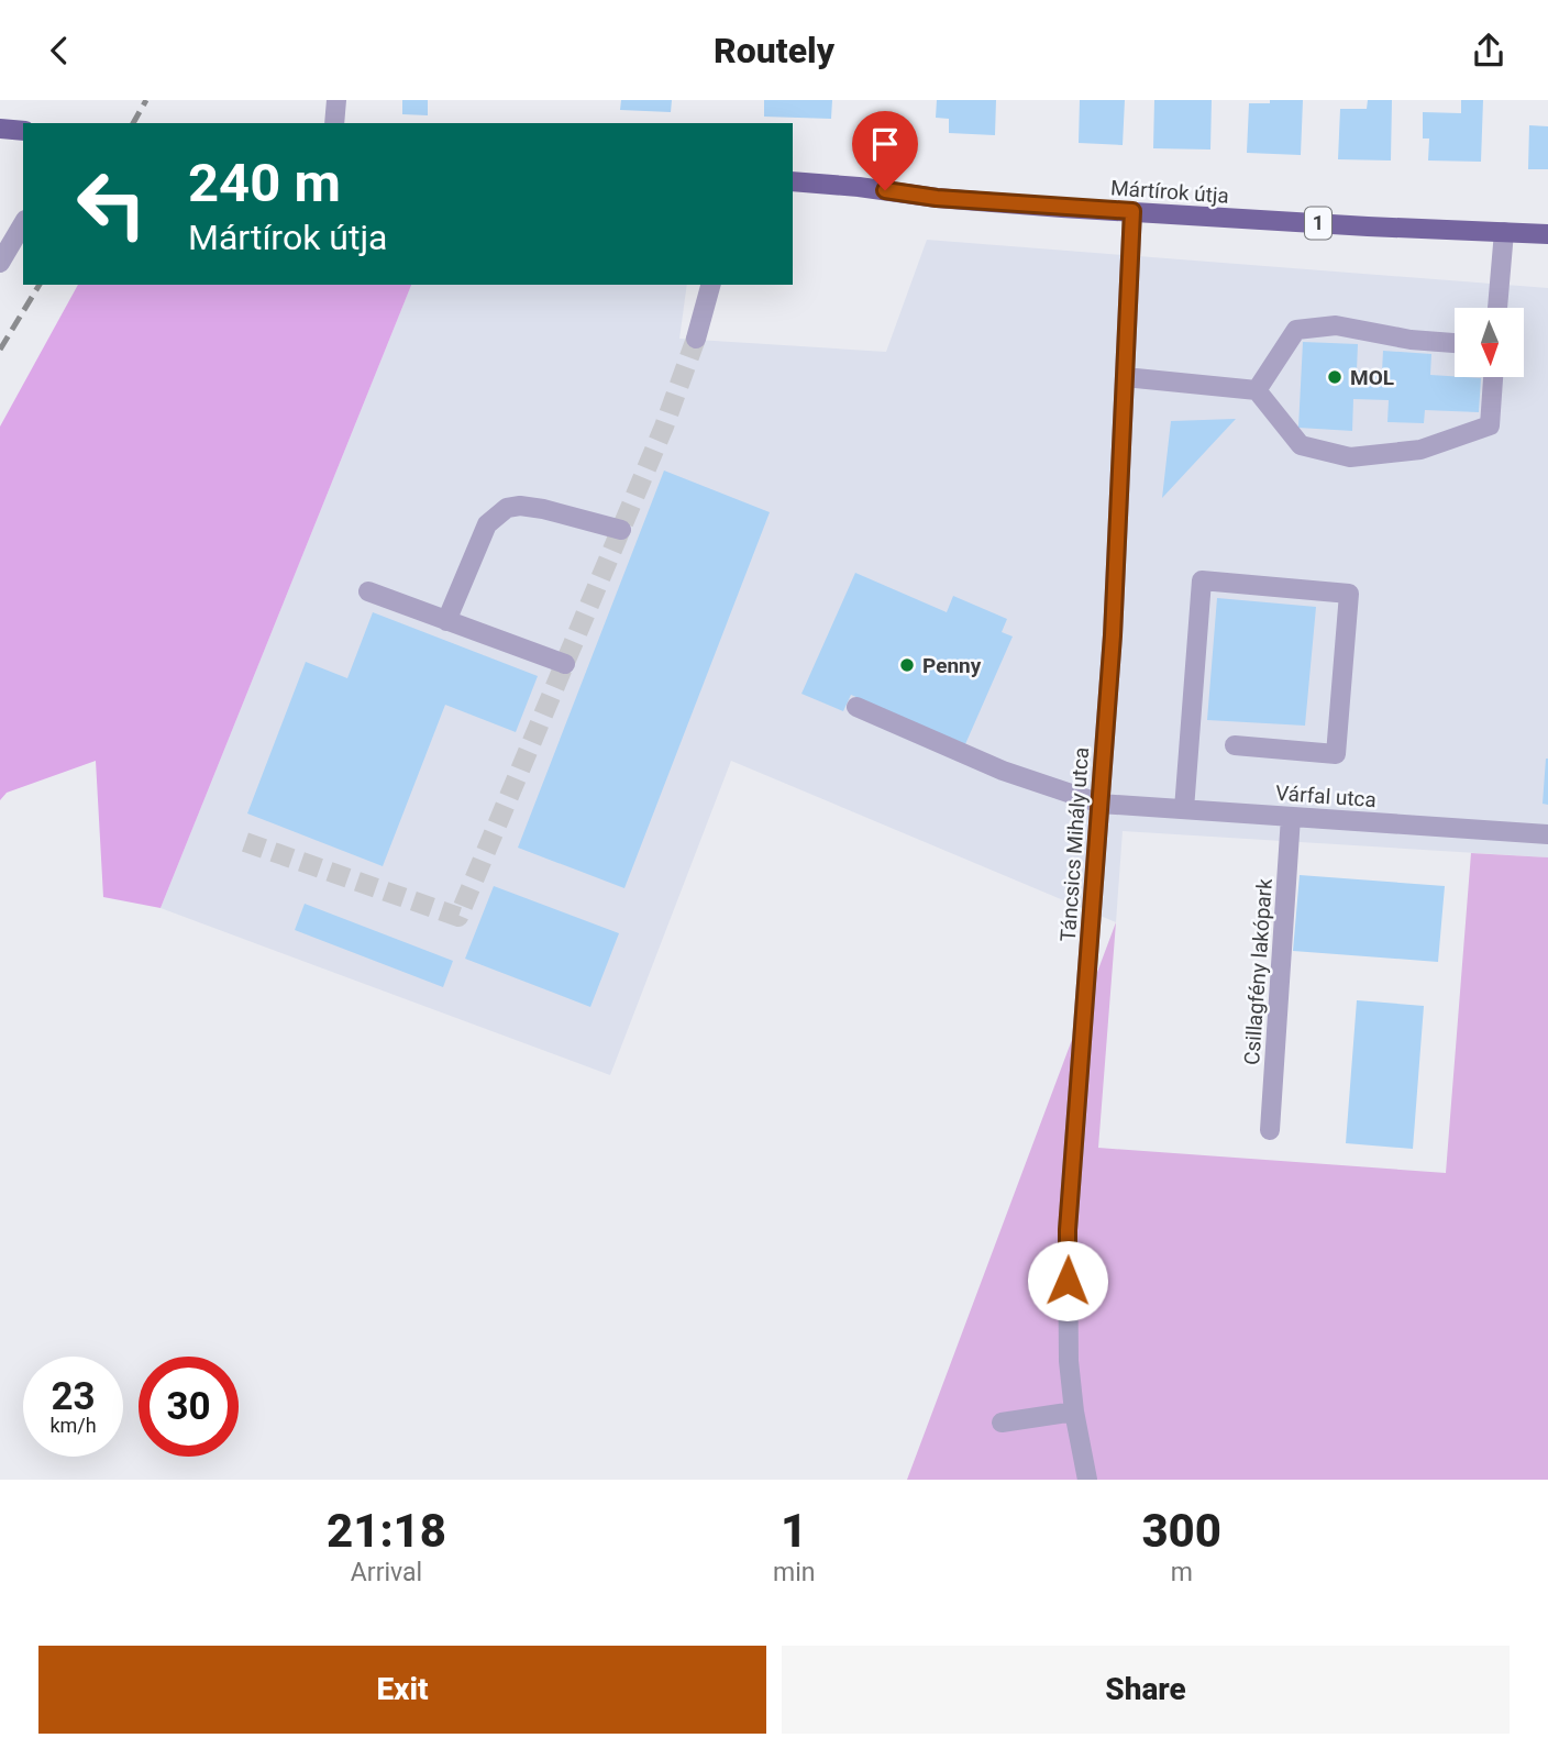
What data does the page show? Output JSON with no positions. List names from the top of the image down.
{
  "streets": {
    "main road": ["Mártírok útja", "1"],
    "street": ["Várfal utca", "Táncsics Mihály utca", "Csillagfény lakópark"]
  },
  "crossings": [
    ["Mártírok útja", "Táncsics Mihály utca"],
    ["Várfal utca", "Táncsics Mihály utca"],
    ["Várfal utca", "Csillagfény lakópark"]
  ],
  "places": ["MOL", "Penny"],
  "north": "bottom",
  "page": {
    "header": "Routely",
    "turn": ["240 m", "Mártírok útja"],
    "speed": "23 km/h",
    "limit": "30",
    "eta": [
      "21:18",
      "Arrival",
      "1",
      "min",
      "300",
      "m"
    ],
    "buttons": ["Exit", "Share"]
  }
}
